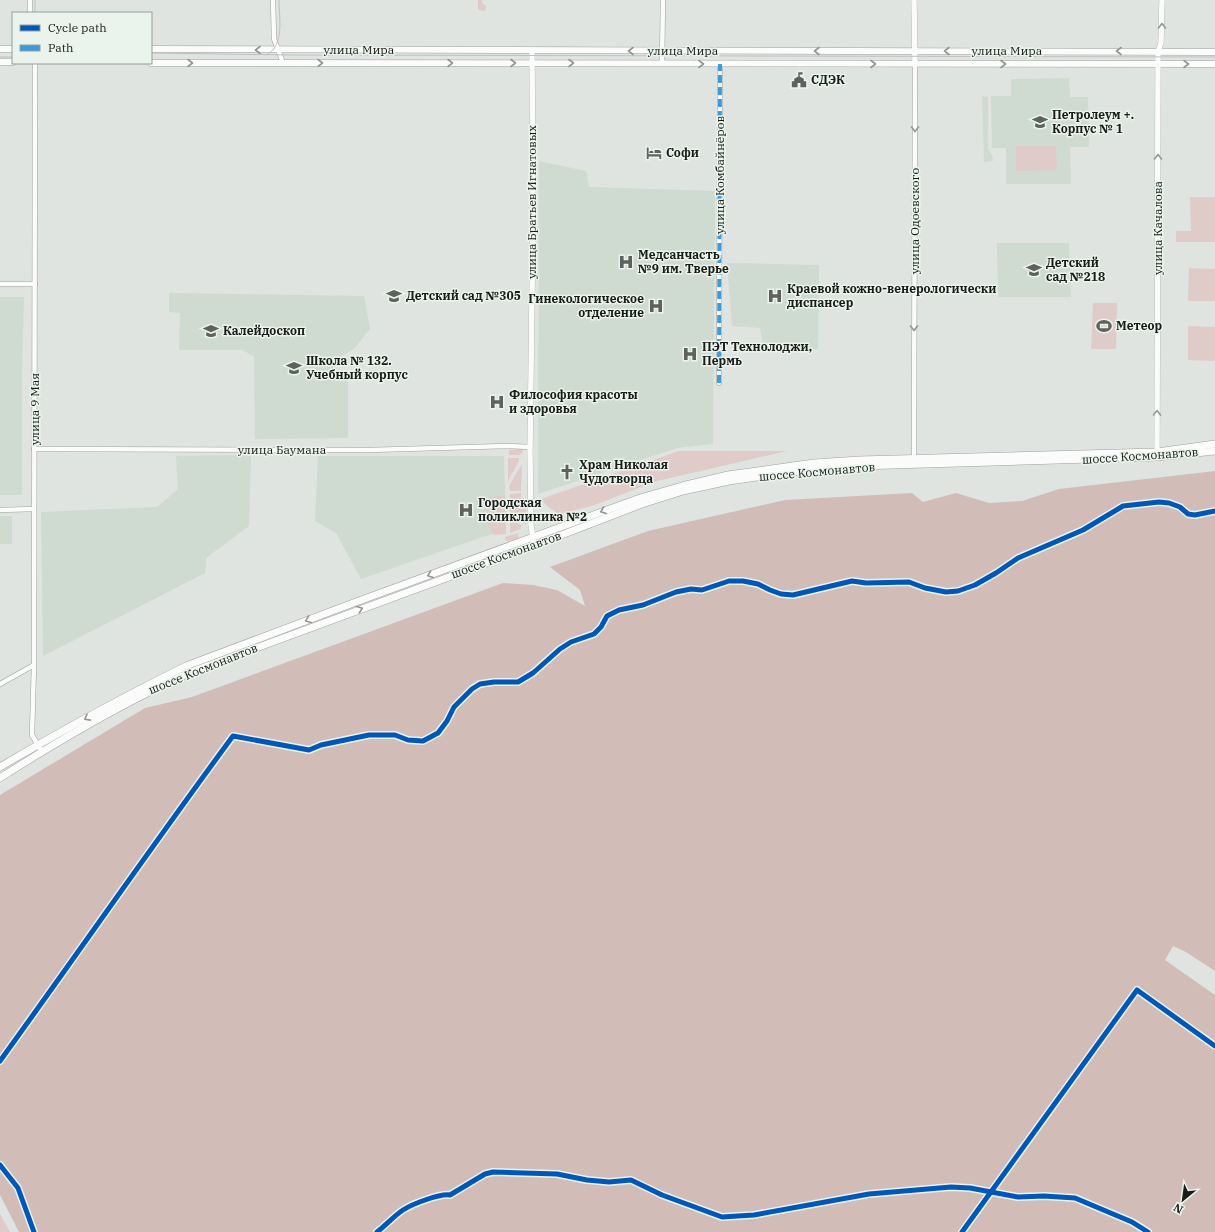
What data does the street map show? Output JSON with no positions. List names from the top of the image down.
{
  "streets": {
    "main road": ["улица Мира", "шоссе Космонавтов"],
    "street": [
      "улица Комбайнёров",
      "улица Братьев Игнатовых",
      "улица Одоевского",
      "улица Качалова",
      "улица 9 Мая",
      "улица Баумана"
    ]
  },
  "crossings": [
    ["улица Мира", "улица Комбайнёров"],
    ["улица Мира", "улица Братьев Игнатовых"],
    ["улица Мира", "улица Одоевского"],
    ["улица Мира", "улица Качалова"],
    ["улица Братьев Игнатовых", "улица Баумана"],
    ["улица Братьев Игнатовых", "шоссе Космонавтов"],
    ["улица Одоевского", "шоссе Космонавтов"],
    ["улица Качалова", "шоссе Космонавтов"],
    ["улица 9 Мая", "улица Баумана"],
    ["улица 9 Мая", "шоссе Космонавтов"]
  ],
  "one_way": ["улица Одоевского", "улица Качалова"],
  "places": {
    "public building": ["СДЭК"],
    "school or university": [
      "Петролеум +. Корпус № 1",
      "Детский сад №218",
      "Детский сад №305",
      "Калейдоскоп",
      "Школа № 132. Учебный корпус"
    ],
    "hotel": ["Софи"],
    "hospital": [
      "Медсанчасть №9 им. Тверье",
      "Краевой кожно-венерологически диспансер",
      "Гинекологическое отделение",
      "ПЭТ Технолоджи, Пермь",
      "Философия красоты и здоровья",
      "Городская поликлиника №2"
    ],
    "sports": ["Метеор"],
    "church": ["Храм Николая Чудотворца"]
  },
  "legend": ["Cycle path", "Path"],
  "north": "bottom left"
}
